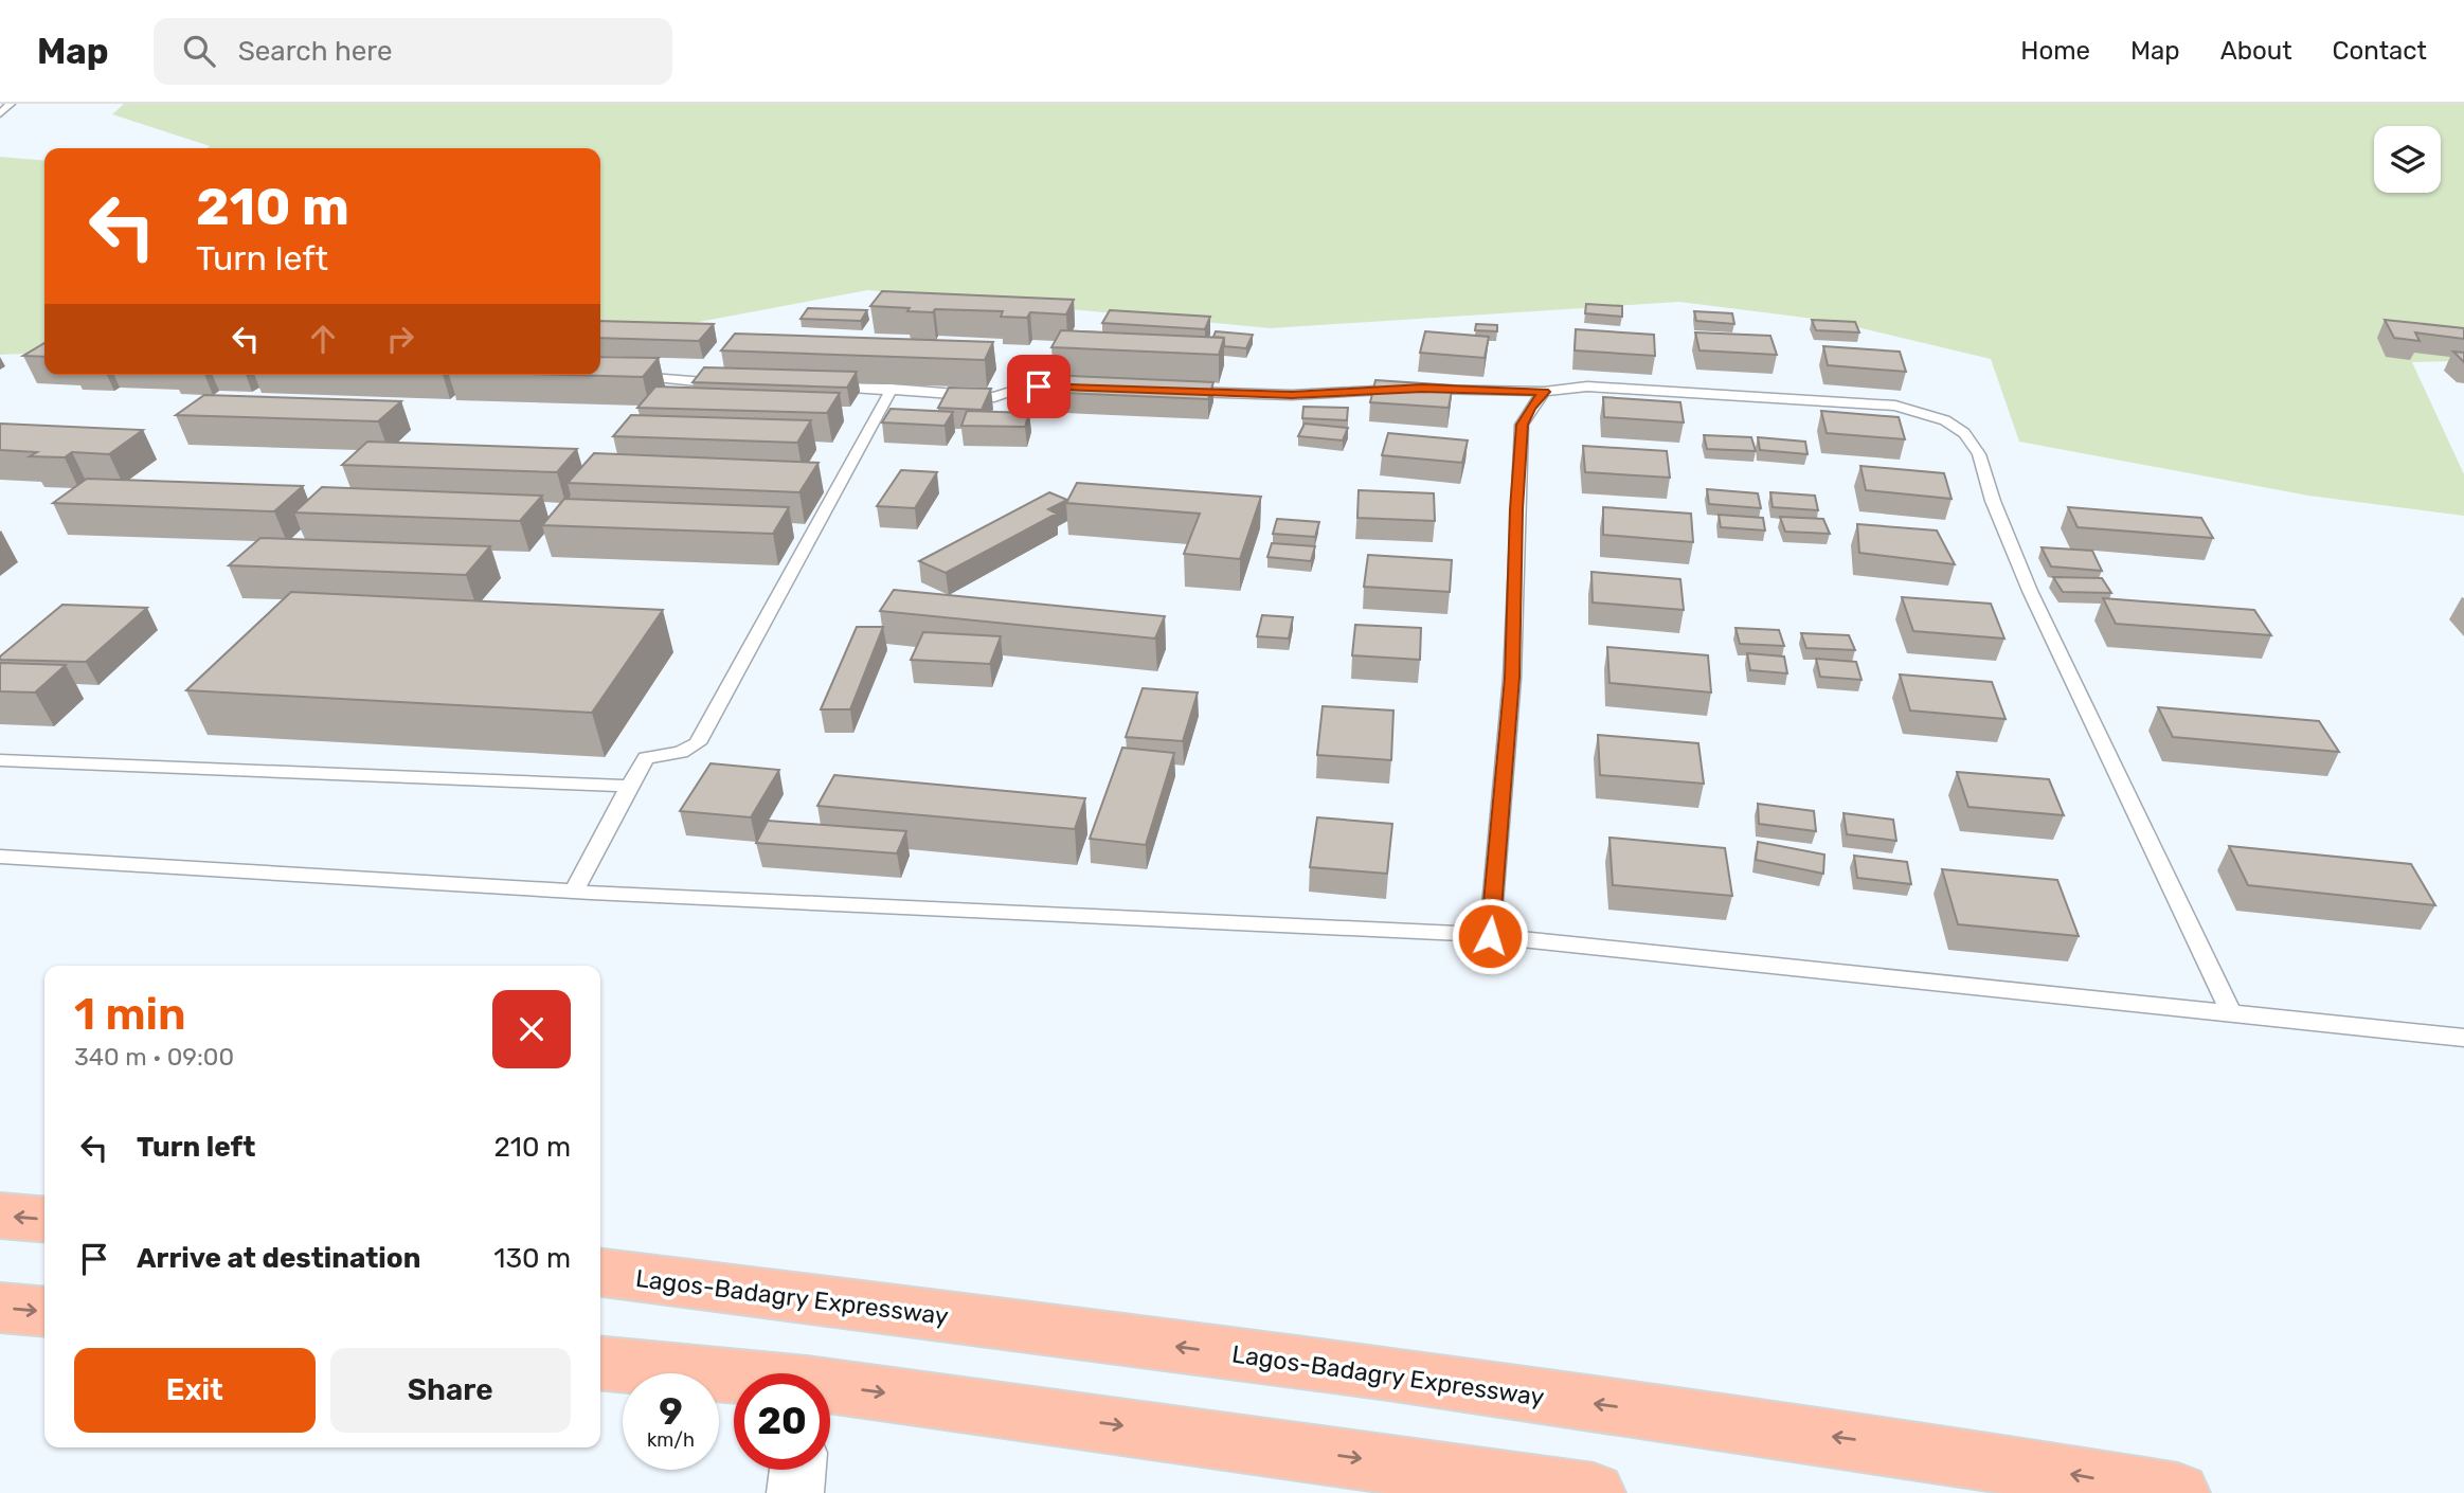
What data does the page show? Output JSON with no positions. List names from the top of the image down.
{
  "streets": {
    "highway": ["Lagos-Badagry Expressway"]
  },
  "page": {
    "header": "Map",
    "search": "Search here",
    "nav": [
      "Home",
      "Map",
      "About",
      "Contact"
    ],
    "turn": ["210 m", "Turn left"],
    "heading": ["1 min", "340 m · 09:00"],
    "list": [
      {
        "name": "Turn left",
        "value": "210 m"
      },
      {
        "name": "Arrive at destination",
        "value": "130 m"
      }
    ],
    "buttons": ["Exit", "Share"],
    "speed": "9 km/h",
    "limit": "20"
  }
}
